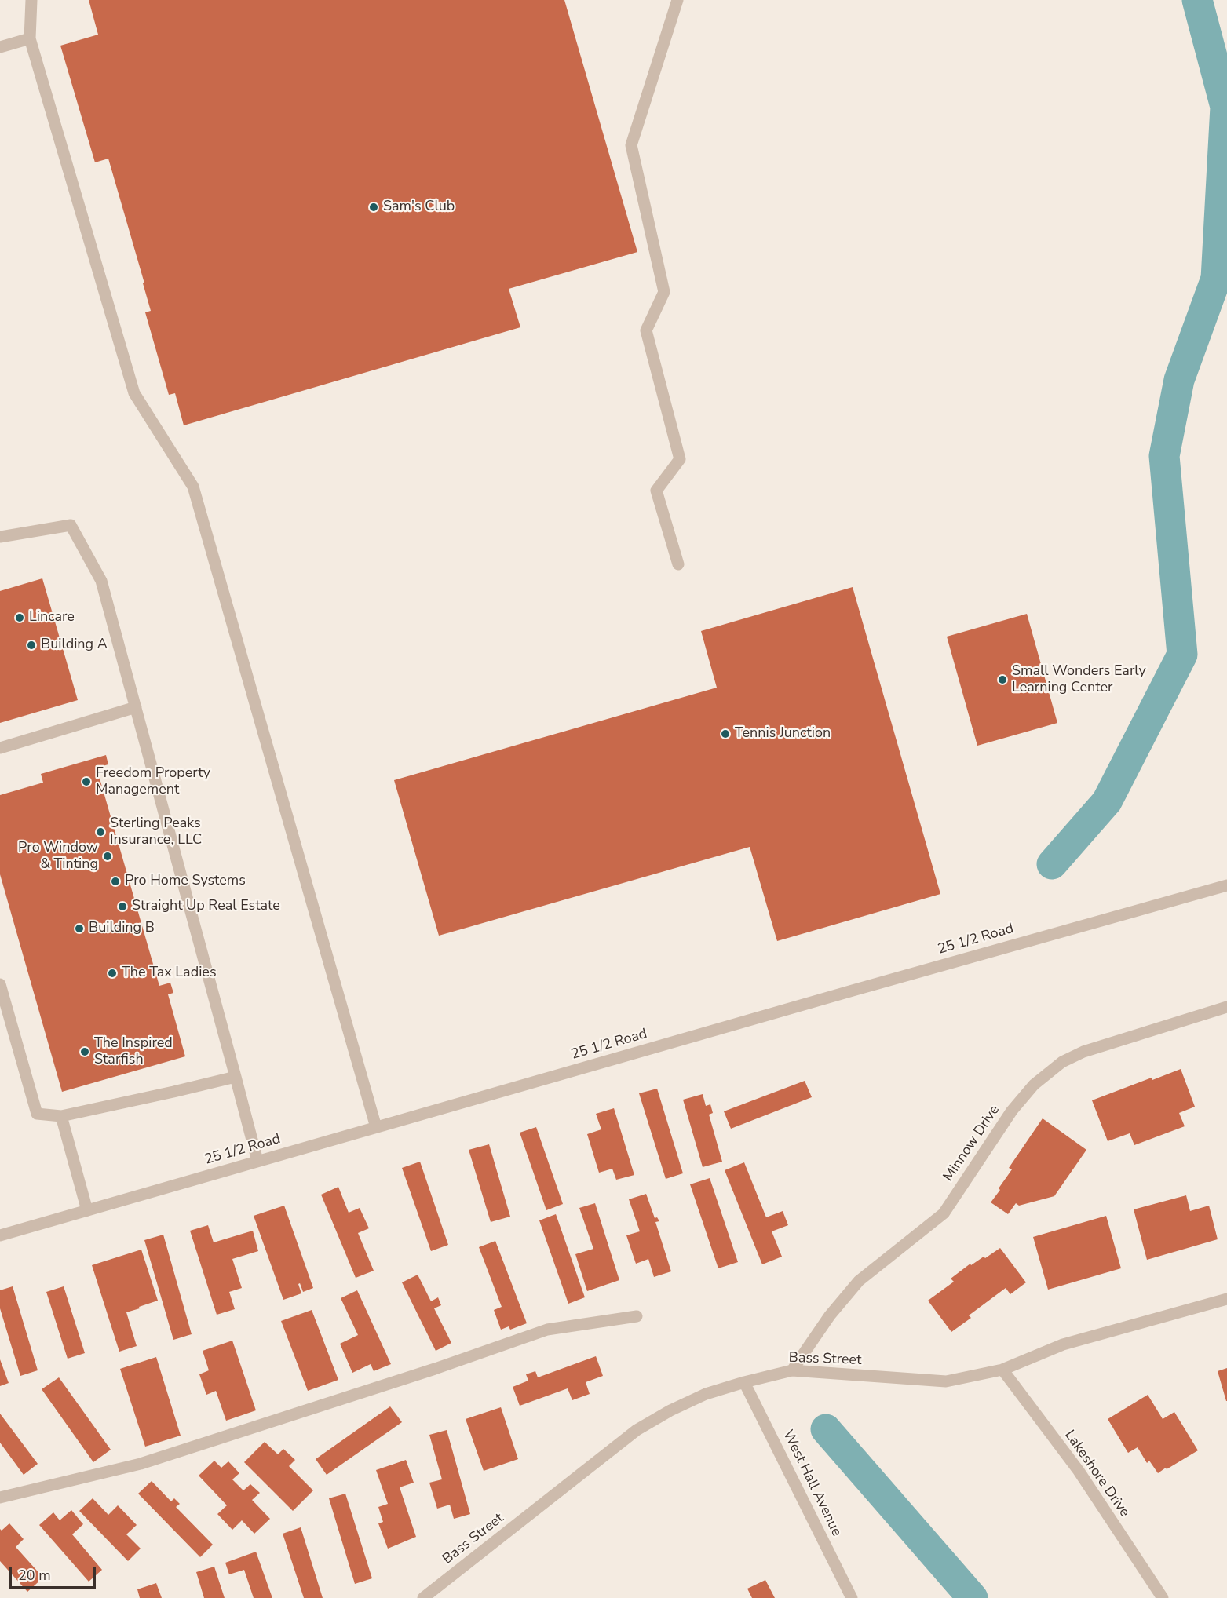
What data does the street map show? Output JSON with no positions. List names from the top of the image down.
{
  "streets": {
    "street": [
      "25 1/2 Road",
      "Minnow Drive",
      "Bass Street",
      "Lakeshore Drive",
      "West Hall Avenue"
    ]
  },
  "crossings": [
    ["Minnow Drive", "Bass Street"],
    ["Bass Street", "Lakeshore Drive"],
    ["Bass Street", "West Hall Avenue"]
  ],
  "places": [
    "Sam's Club",
    "Lincare",
    "Building A",
    "Small Wonders Early Learning Center",
    "Tennis Junction",
    "Freedom Property Management",
    "Sterling Peaks Insurance, LLC",
    "Pro Window & Tinting",
    "Pro Home Systems",
    "Straight Up Real Estate",
    "Building B",
    "The Tax Ladies",
    "The Inspired Starfish"
  ],
  "scale_bar": "20 m"
}
